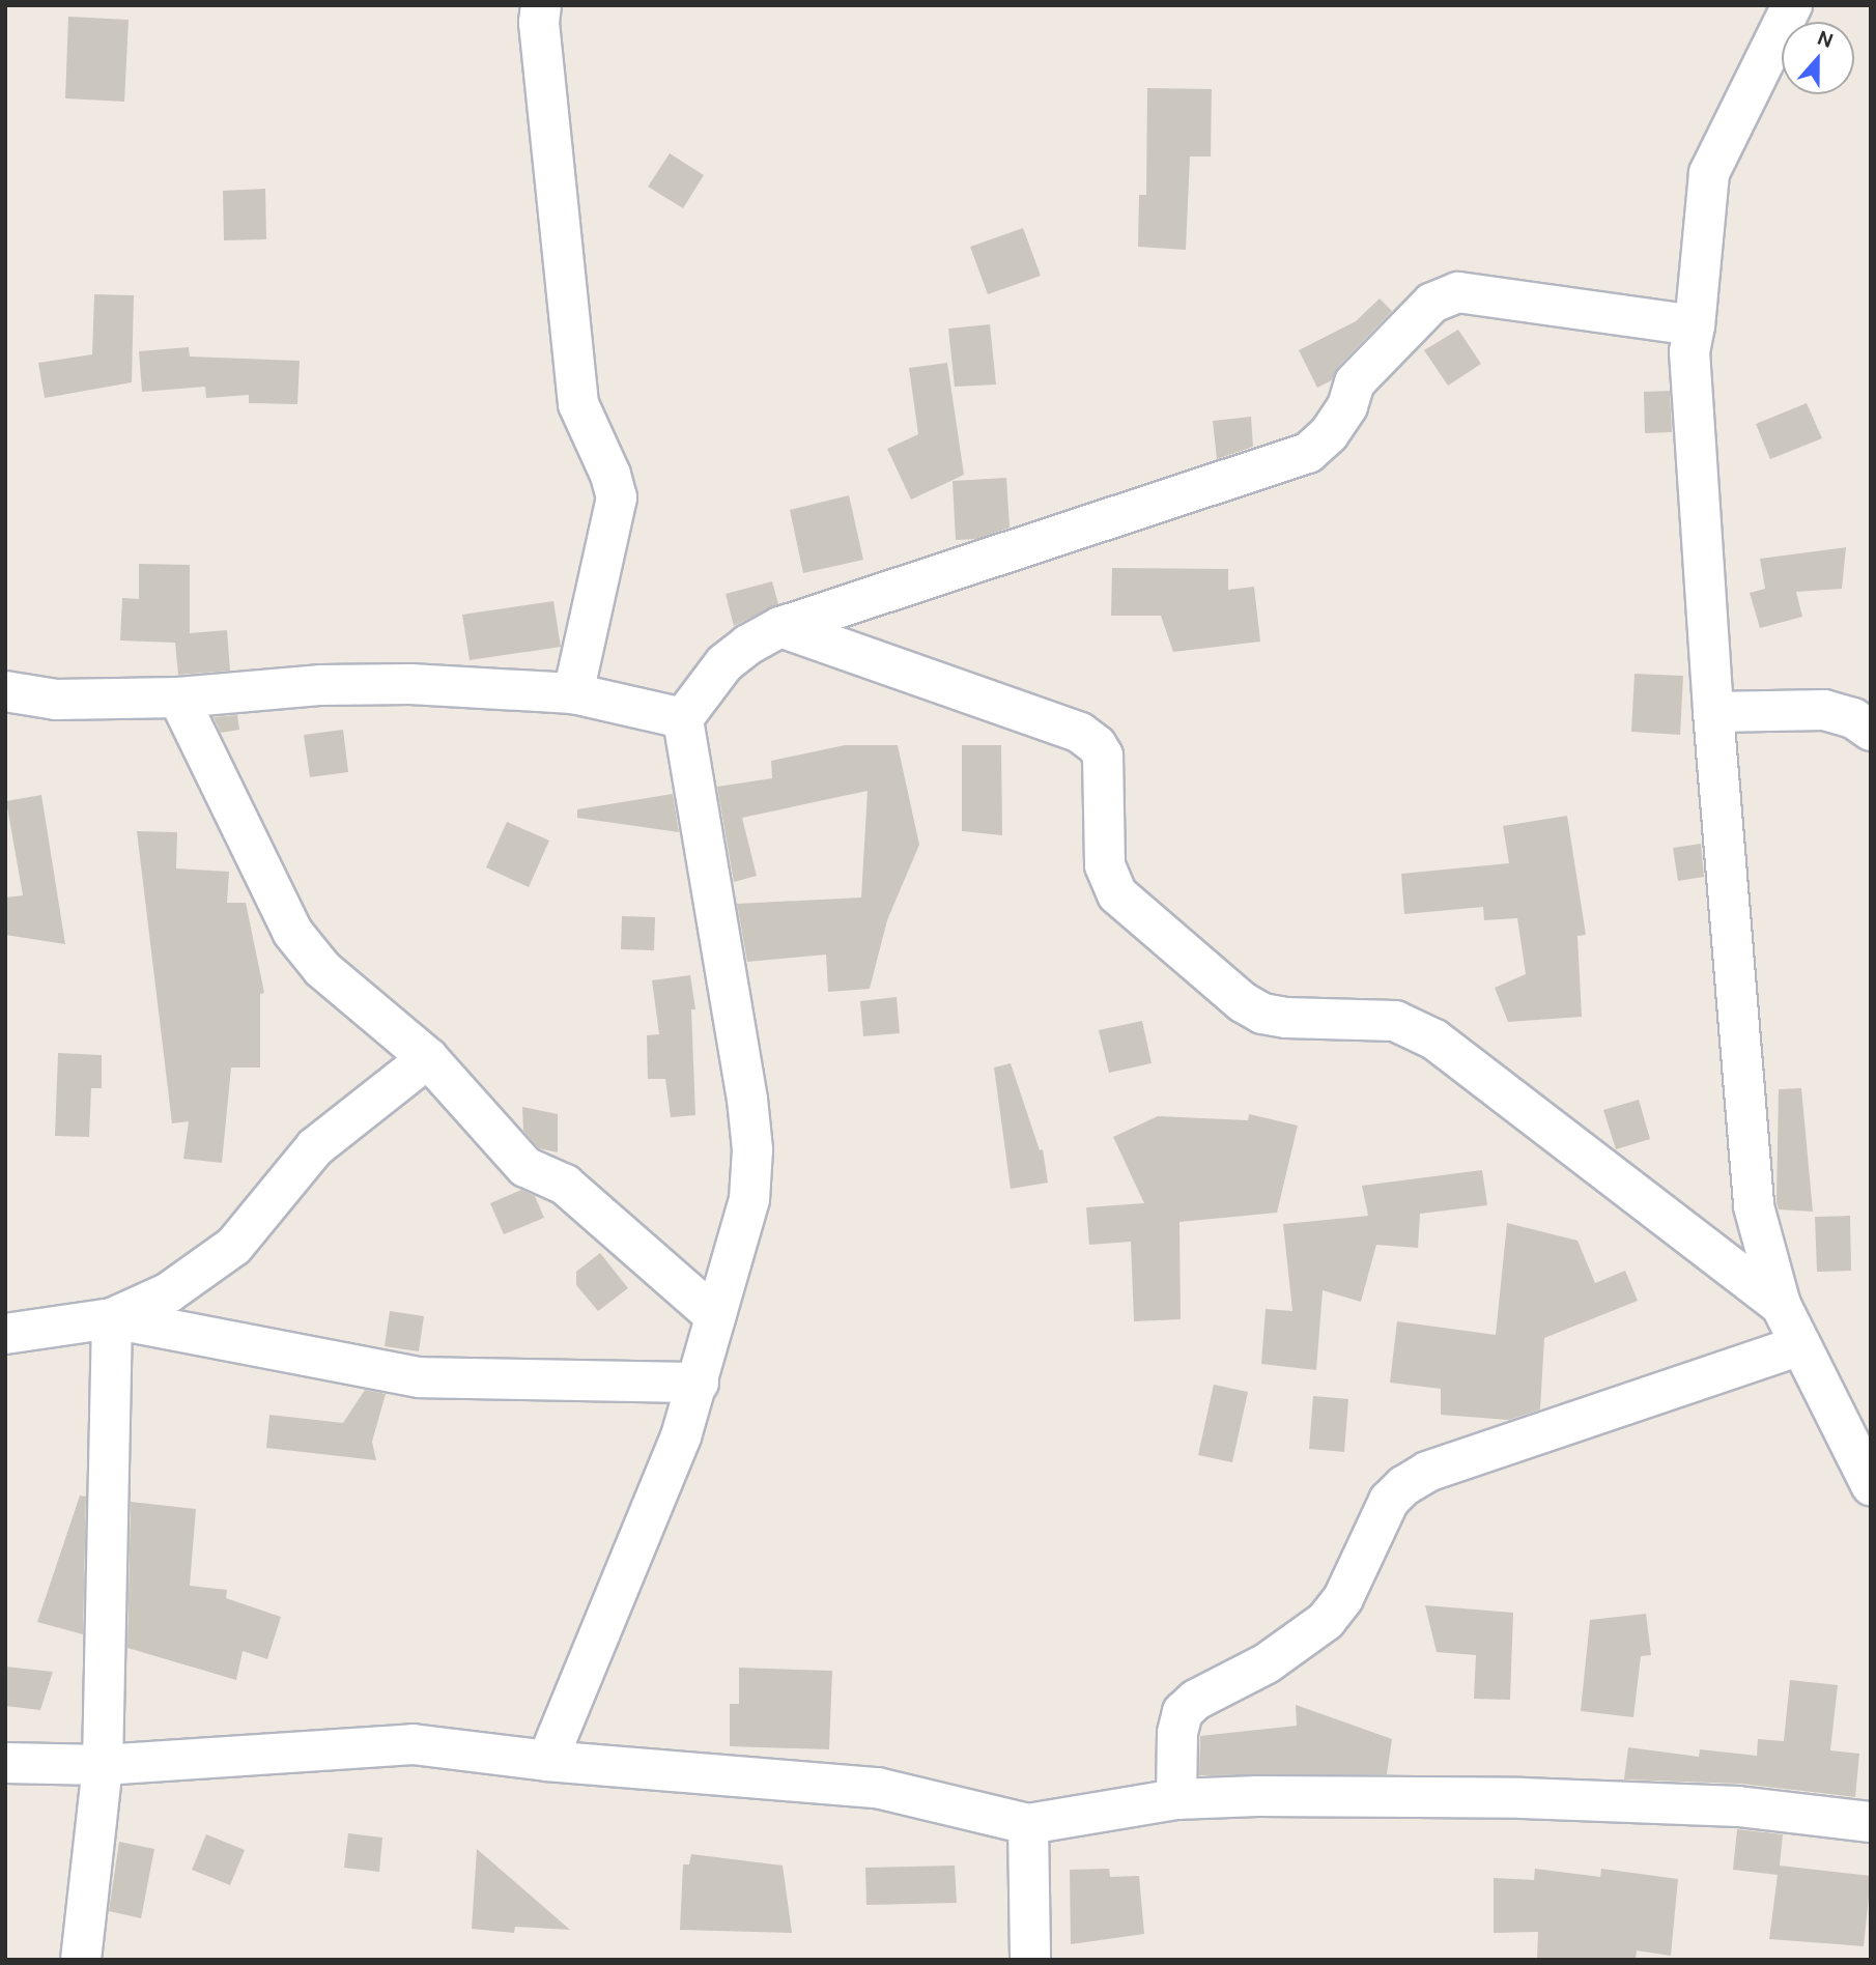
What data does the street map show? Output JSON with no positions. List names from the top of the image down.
{
  "north": "top"
}
